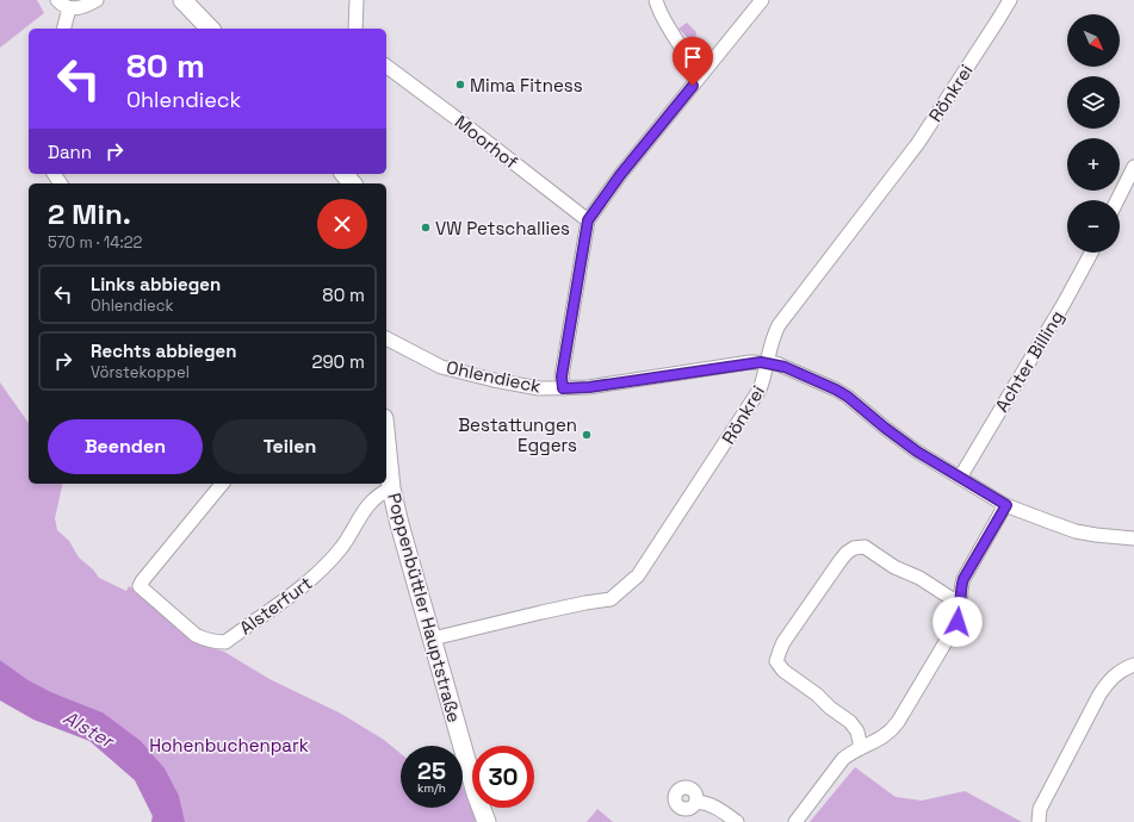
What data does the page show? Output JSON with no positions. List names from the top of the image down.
{
  "streets": {
    "street": [
      "Rönkrei",
      "Moorhof",
      "Achter Billing",
      "Ohlendieck",
      "Alsterfurt",
      "Poppenbüttler Hauptstraße"
    ]
  },
  "crossings": [
    ["Rönkrei", "Ohlendieck"],
    ["Rönkrei", "Poppenbüttler Hauptstraße"],
    ["Achter Billing", "Ohlendieck"],
    ["Alsterfurt", "Poppenbüttler Hauptstraße"]
  ],
  "water": ["Alster"],
  "parks": ["Hohenbuchenpark"],
  "places": ["Mima Fitness", "VW Petschallies", "Bestattungen Eggers"],
  "north": "bottom right",
  "page": {
    "map_buttons": ["+", "−"],
    "turn": ["80 m", "Ohlendieck"],
    "then": "Dann",
    "heading": ["2 Min.", "570 m · 14:22"],
    "list": [
      {
        "name": "Links abbiegen",
        "note": "Ohlendieck",
        "value": "80 m"
      },
      {
        "name": "Rechts abbiegen",
        "note": "Vörstekoppel",
        "value": "290 m"
      }
    ],
    "buttons": ["Beenden", "Teilen"],
    "speed": "25 km/h",
    "limit": "30"
  }
}
